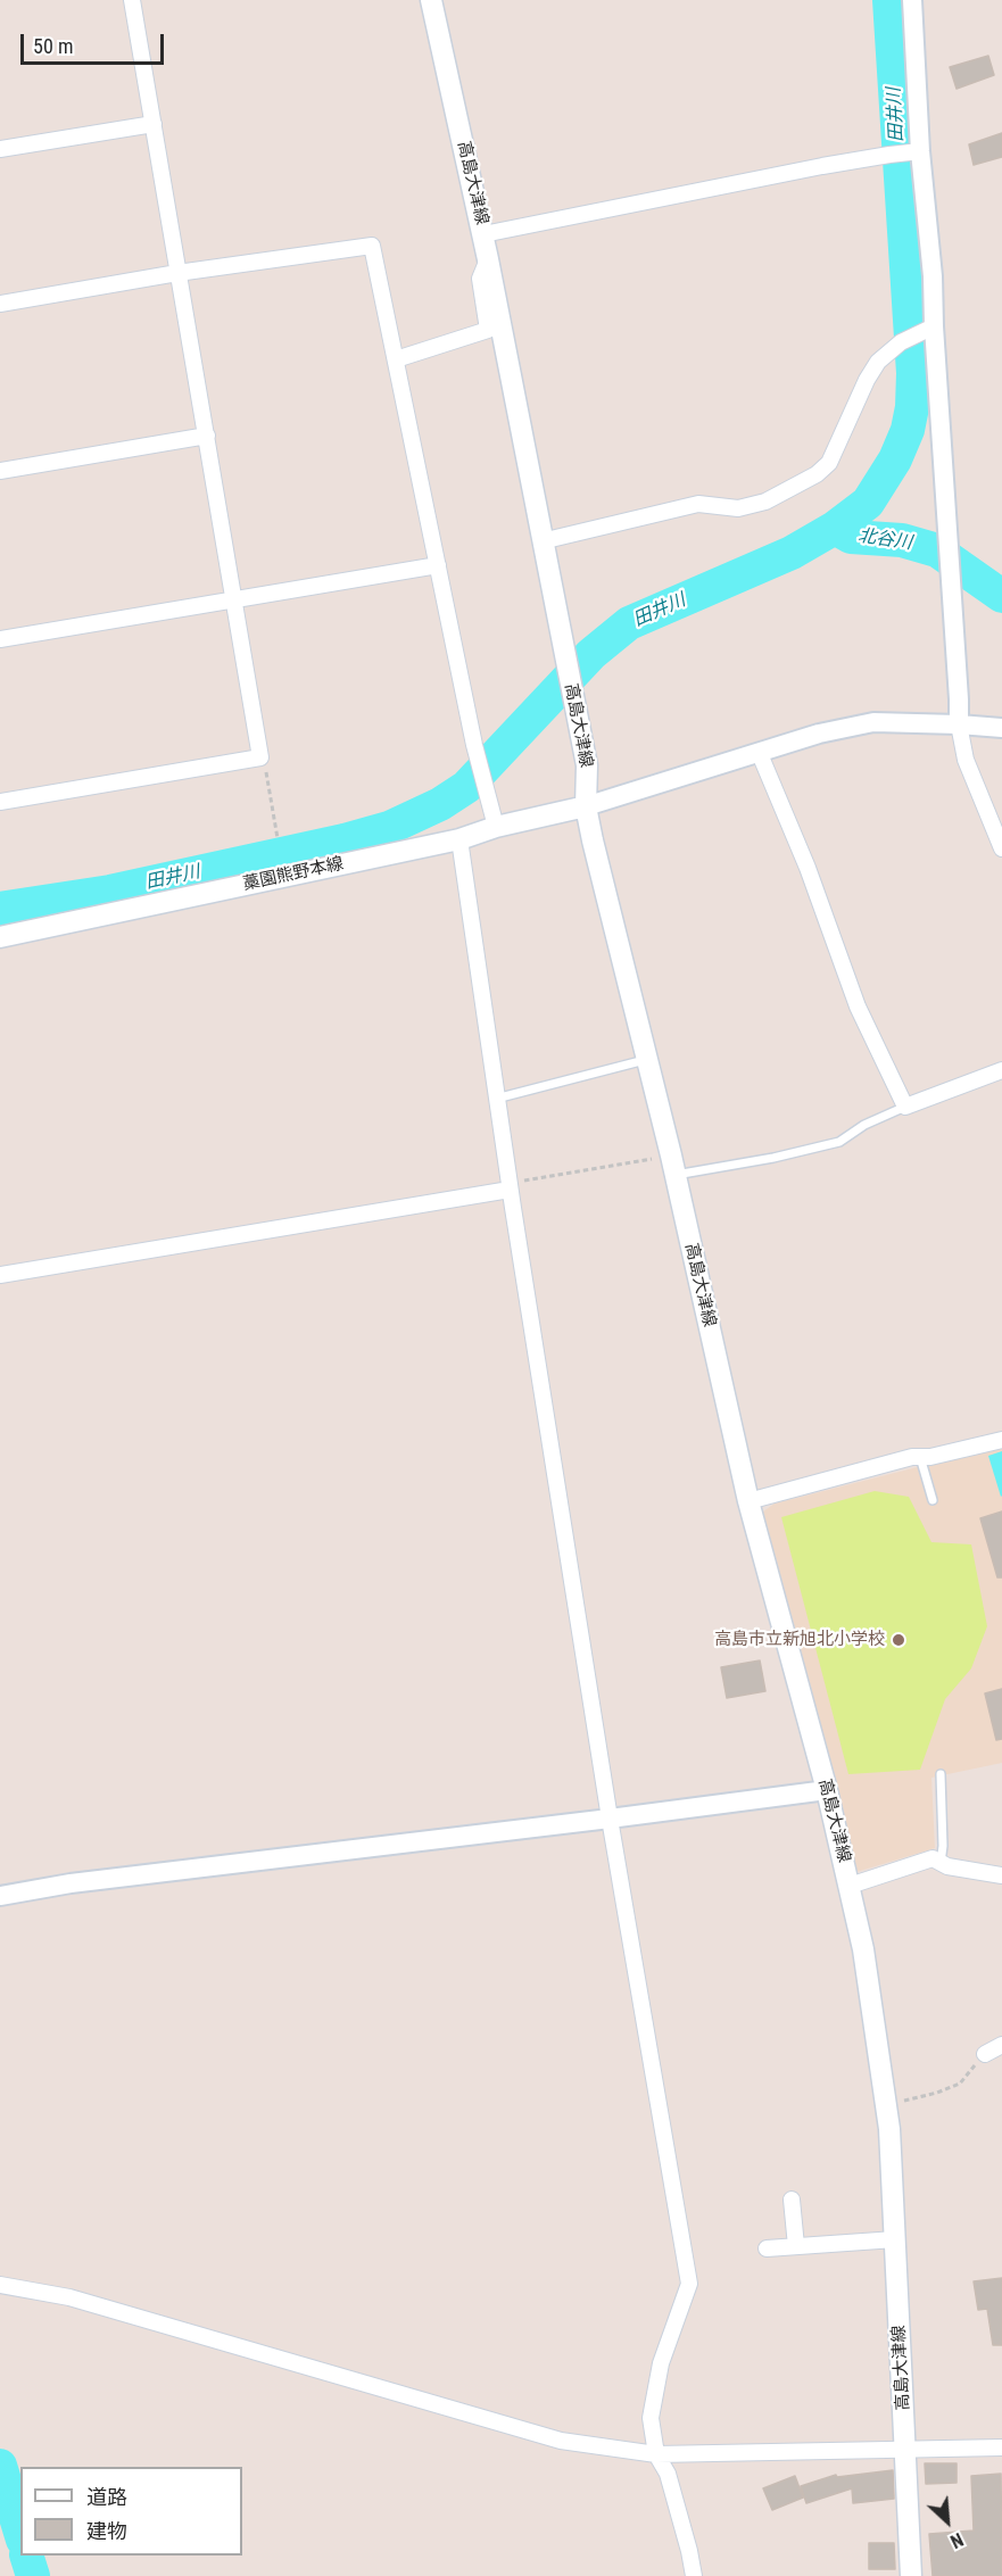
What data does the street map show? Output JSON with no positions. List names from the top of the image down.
{
  "streets": {
    "main road": ["高島大津線", "藁園熊野本線"]
  },
  "crossings": [
    ["高島大津線", "藁園熊野本線"]
  ],
  "water": ["田井川", "北谷川"],
  "places": ["高島市立新旭北小学校"],
  "legend": ["道路", "建物"],
  "scale_bar": "50 m",
  "north": "bottom right"
}
